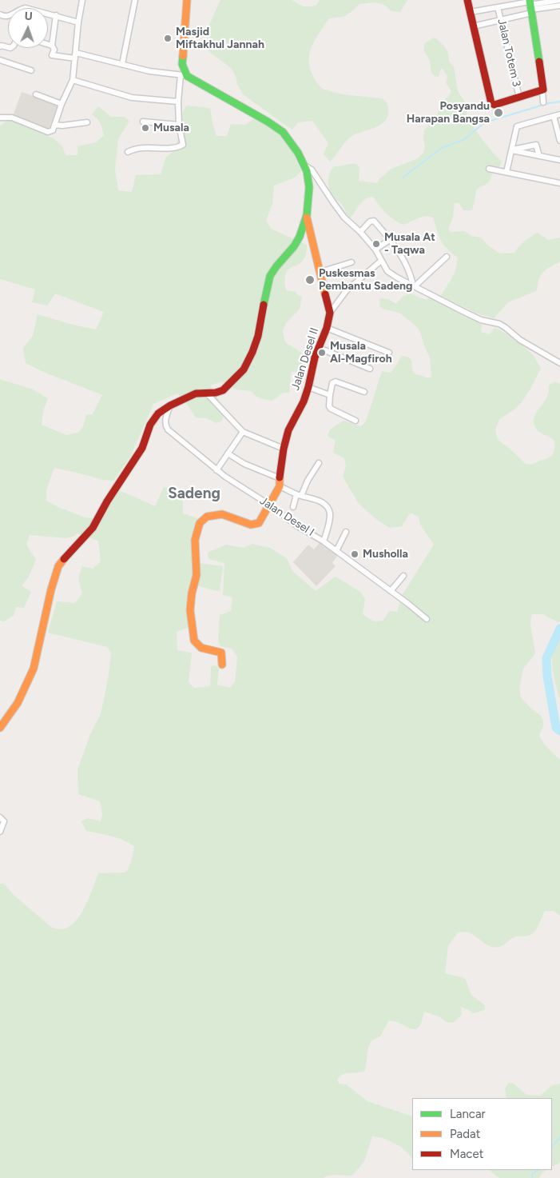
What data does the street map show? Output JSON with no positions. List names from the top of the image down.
{
  "streets": {
    "main road": ["Jalan Desel II"],
    "street": ["Jalan Totem 3", "Jalan Desel I"]
  },
  "crossings": [
    ["Jalan Desel II", "Jalan Desel I"]
  ],
  "districts": ["Sadeng"],
  "places": [
    "Masjid Miftakhul Jannah",
    "Posyandu Harapan Bangsa",
    "Musala",
    "Musala At - Taqwa",
    "Puskesmas Pembantu Sadeng",
    "Musala Al-Magfiroh",
    "Musholla"
  ],
  "legend": ["Lancar", "Padat", "Macet"],
  "north": "top"
}
